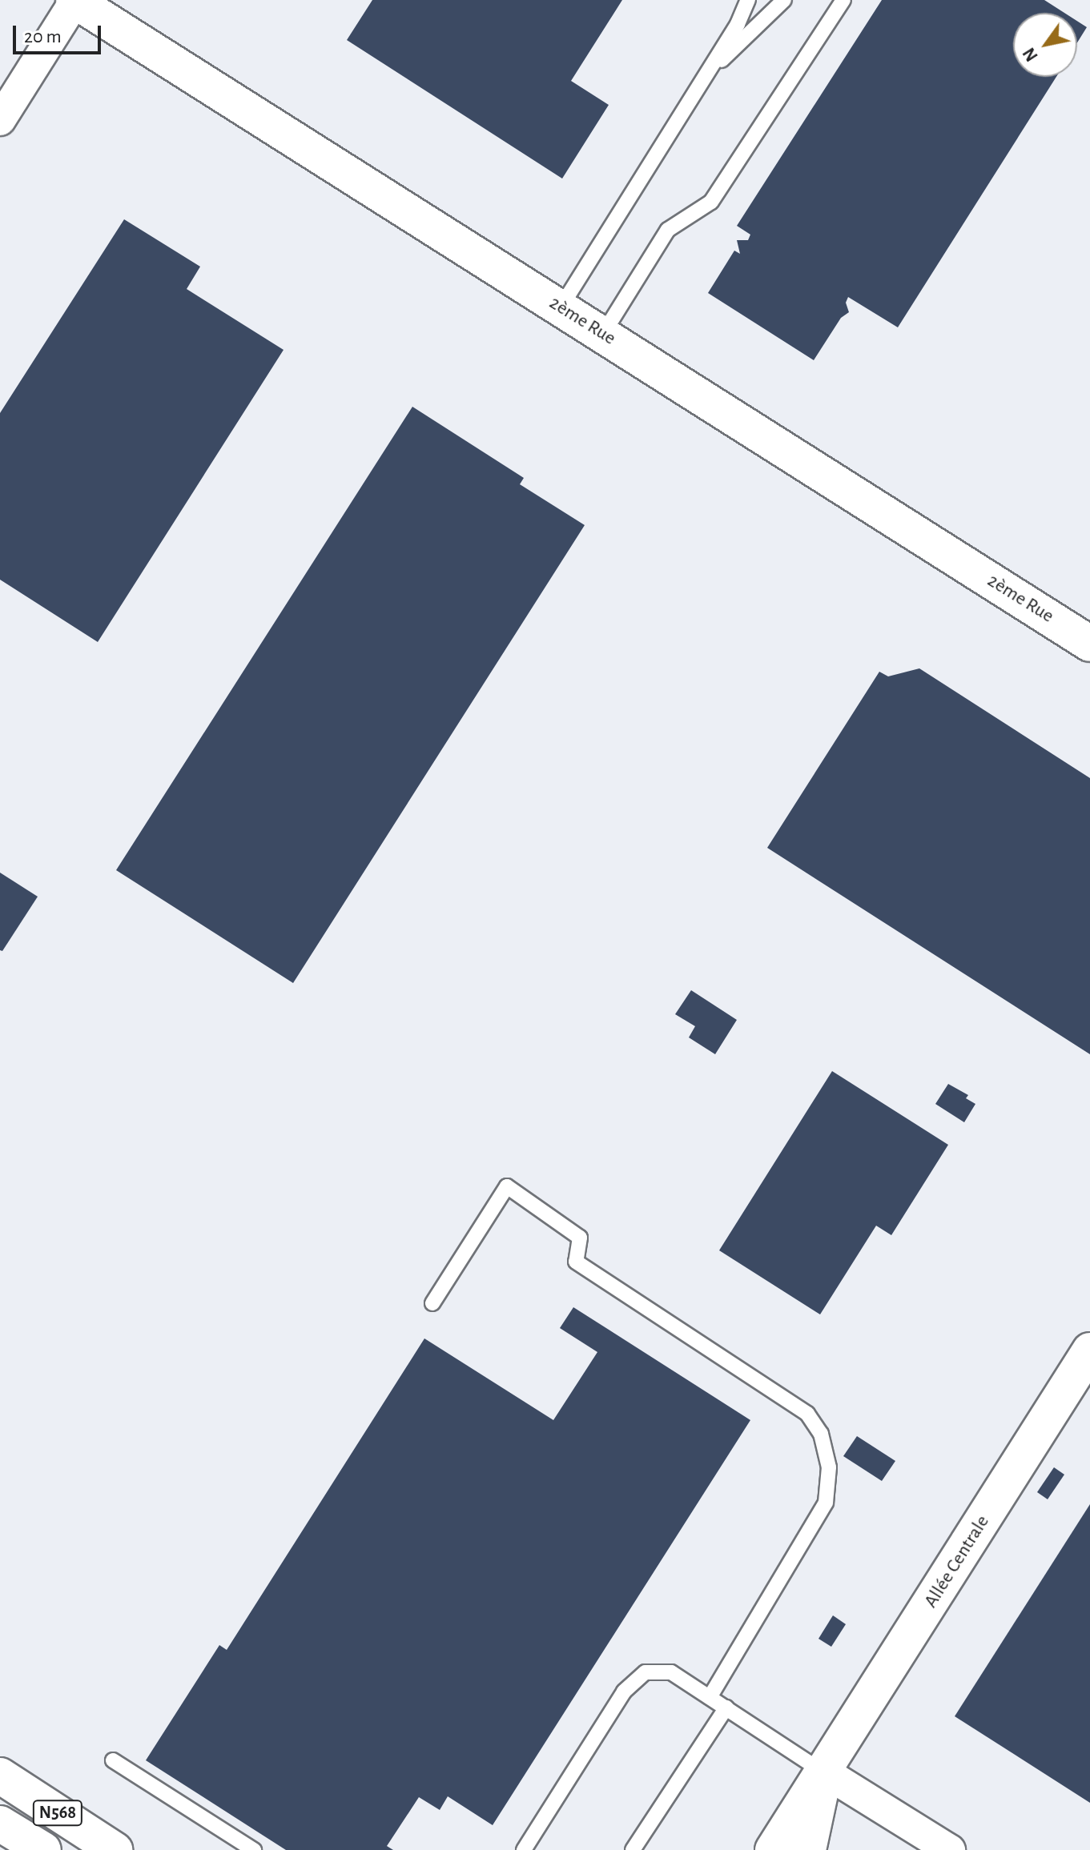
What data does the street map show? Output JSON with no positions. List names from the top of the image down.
{
  "streets": {
    "main road": ["2ème Rue", "Allée Centrale", "N568"]
  },
  "scale_bar": "20 m",
  "north": "bottom left"
}
